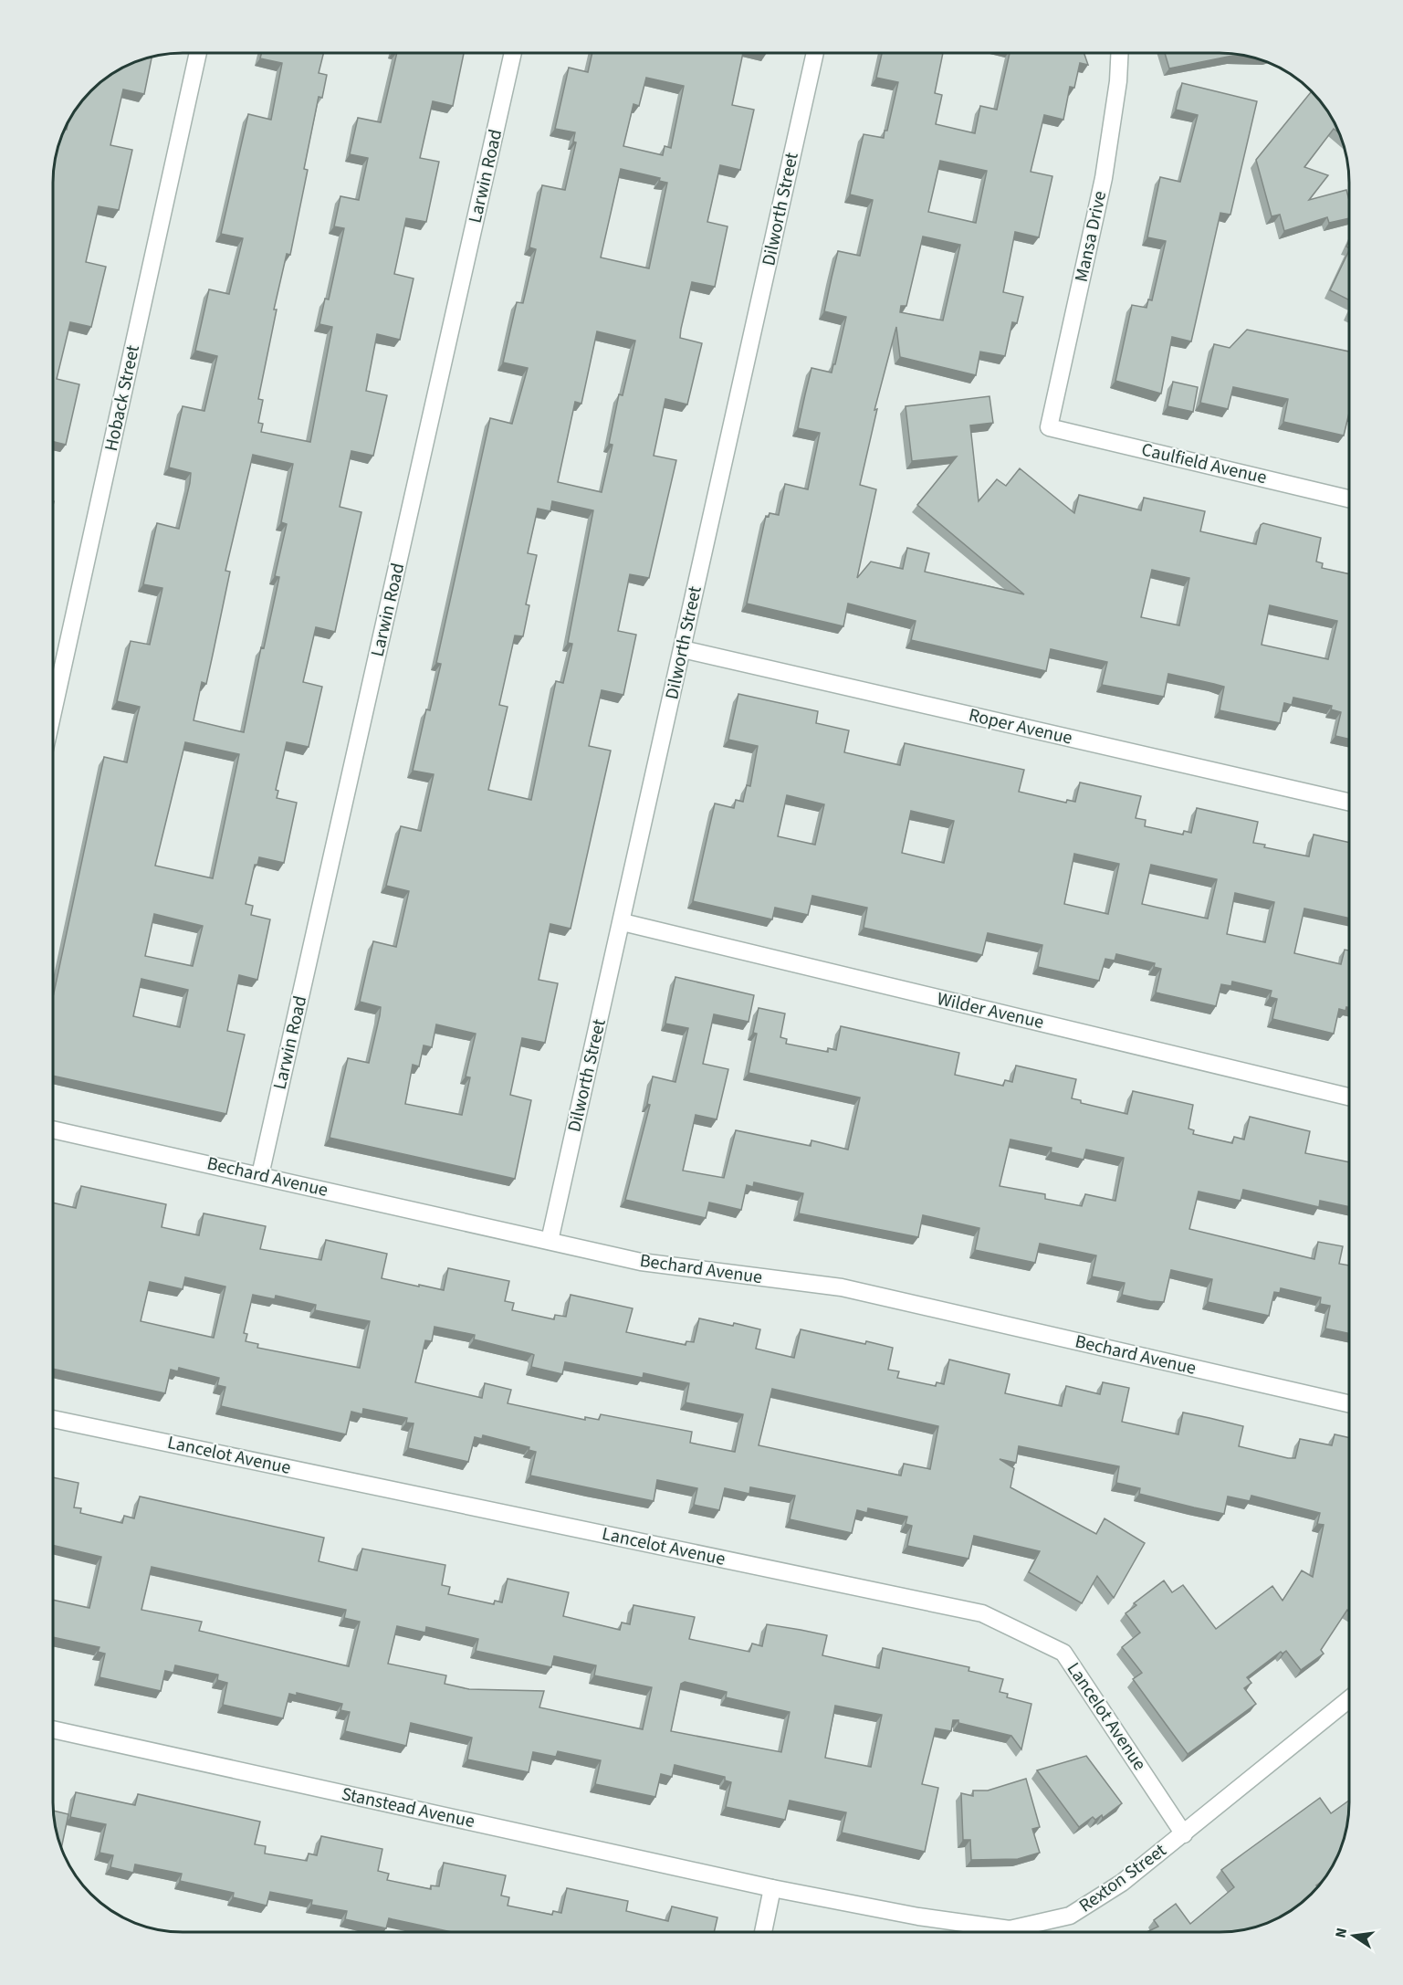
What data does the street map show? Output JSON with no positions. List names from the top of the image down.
{
  "streets": {
    "street": [
      "Larwin Road",
      "Dilworth Street",
      "Mansa Drive",
      "Hoback Street",
      "Caulfield Avenue",
      "Roper Avenue",
      "Wilder Avenue",
      "Bechard Avenue",
      "Lancelot Avenue",
      "Stanstead Avenue",
      "Rexton Street"
    ]
  },
  "crossings": [
    ["Larwin Road", "Bechard Avenue"],
    ["Dilworth Street", "Roper Avenue"],
    ["Dilworth Street", "Wilder Avenue"],
    ["Dilworth Street", "Bechard Avenue"],
    ["Mansa Drive", "Caulfield Avenue"],
    ["Lancelot Avenue", "Rexton Street"],
    ["Stanstead Avenue", "Rexton Street"]
  ],
  "north": "left"
}
